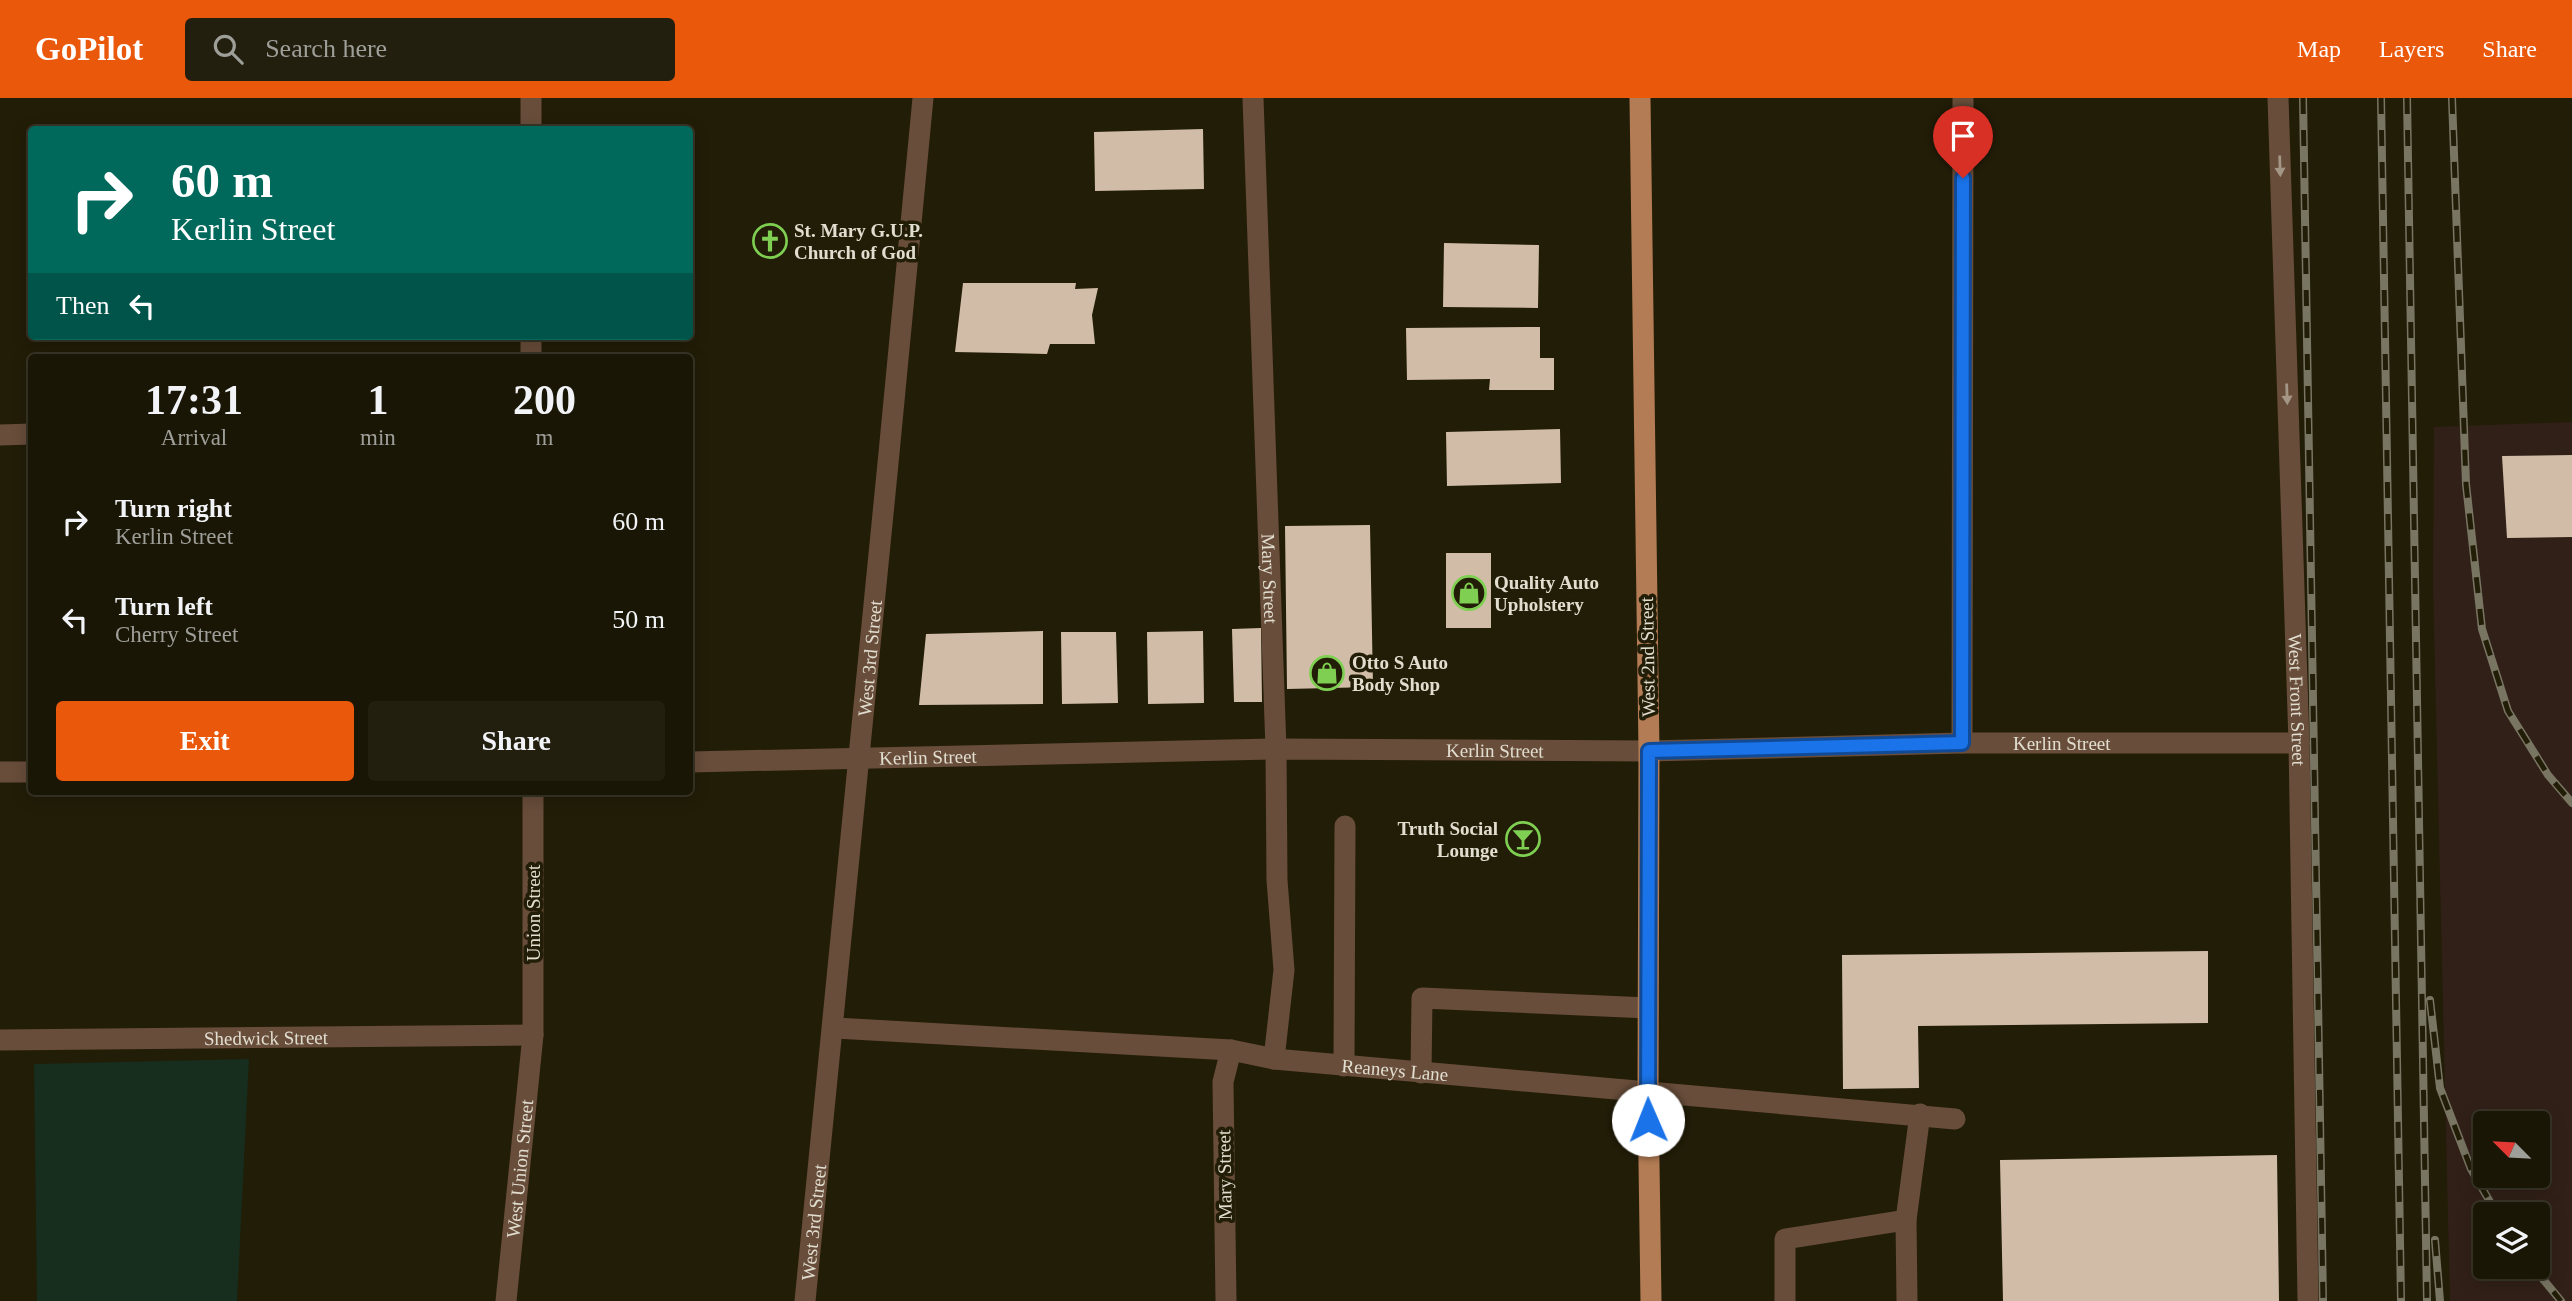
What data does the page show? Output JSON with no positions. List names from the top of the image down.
{
  "streets": {
    "main road": ["West 2nd Street"],
    "street": [
      "Mary Street",
      "West 3rd Street",
      "West Front Street",
      "Kerlin Street",
      "Union Street",
      "Shedwick Street",
      "Reaneys Lane",
      "West Union Street"
    ]
  },
  "crossings": [
    ["Mary Street", "Kerlin Street"],
    ["Mary Street", "Reaneys Lane"],
    ["West 2nd Street", "Kerlin Street"],
    ["West 2nd Street", "Reaneys Lane"],
    ["West 3rd Street", "Kerlin Street"],
    ["West 3rd Street", "Reaneys Lane"],
    ["West Front Street", "Kerlin Street"],
    ["Union Street", "Shedwick Street"],
    ["Union Street", "West Union Street"],
    ["Shedwick Street", "West Union Street"]
  ],
  "one_way": ["West Front Street"],
  "places": {
    "church": ["St. Mary G.U.P. Church of God"],
    "shop": ["Quality Auto Upholstery", "Otto S Auto Body Shop"],
    "bar": ["Truth Social Lounge"]
  },
  "north": "top left",
  "page": {
    "header": "GoPilot",
    "search": "Search here",
    "nav": ["Map", "Layers", "Share"],
    "turn": ["60 m", "Kerlin Street"],
    "then": "Then",
    "eta": [
      "17:31",
      "Arrival",
      "1",
      "min",
      "200",
      "m"
    ],
    "list": [
      {
        "name": "Turn right",
        "note": "Kerlin Street",
        "value": "60 m"
      },
      {
        "name": "Turn left",
        "note": "Cherry Street",
        "value": "50 m"
      }
    ],
    "buttons": ["Exit", "Share"]
  }
}
